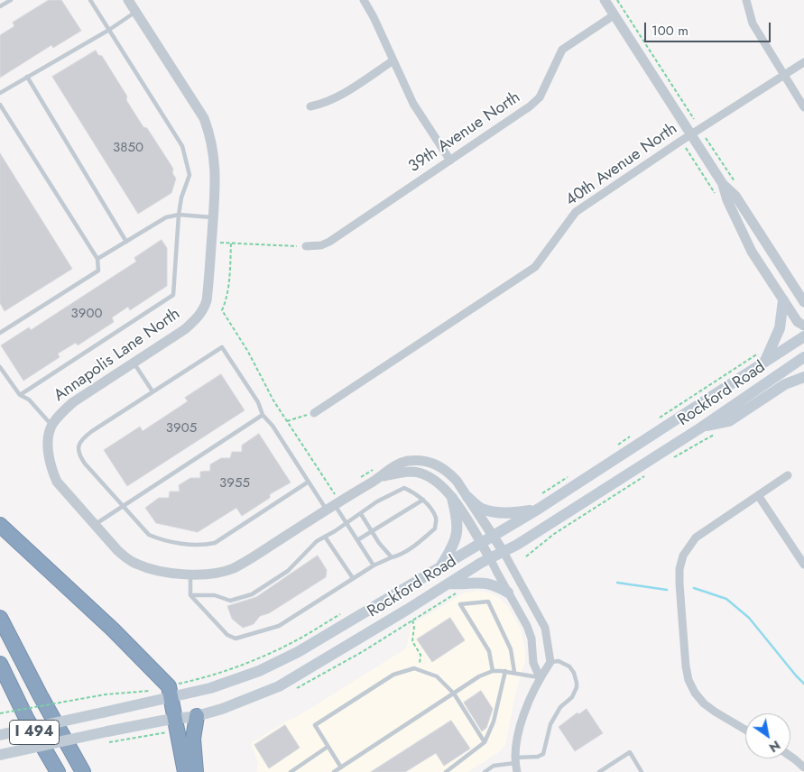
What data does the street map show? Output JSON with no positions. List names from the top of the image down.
{
  "streets": {
    "highway": ["I 494"],
    "main road": ["Rockford Road"],
    "street": ["39th Avenue North", "40th Avenue North", "Annapolis Lane North"]
  },
  "crossings": [
    ["Annapolis Lane North", "Rockford Road"]
  ],
  "house_numbers": [
    "3850",
    "3900",
    "3905",
    "3955"
  ],
  "scale_bar": "100 m",
  "north": "bottom right"
}
